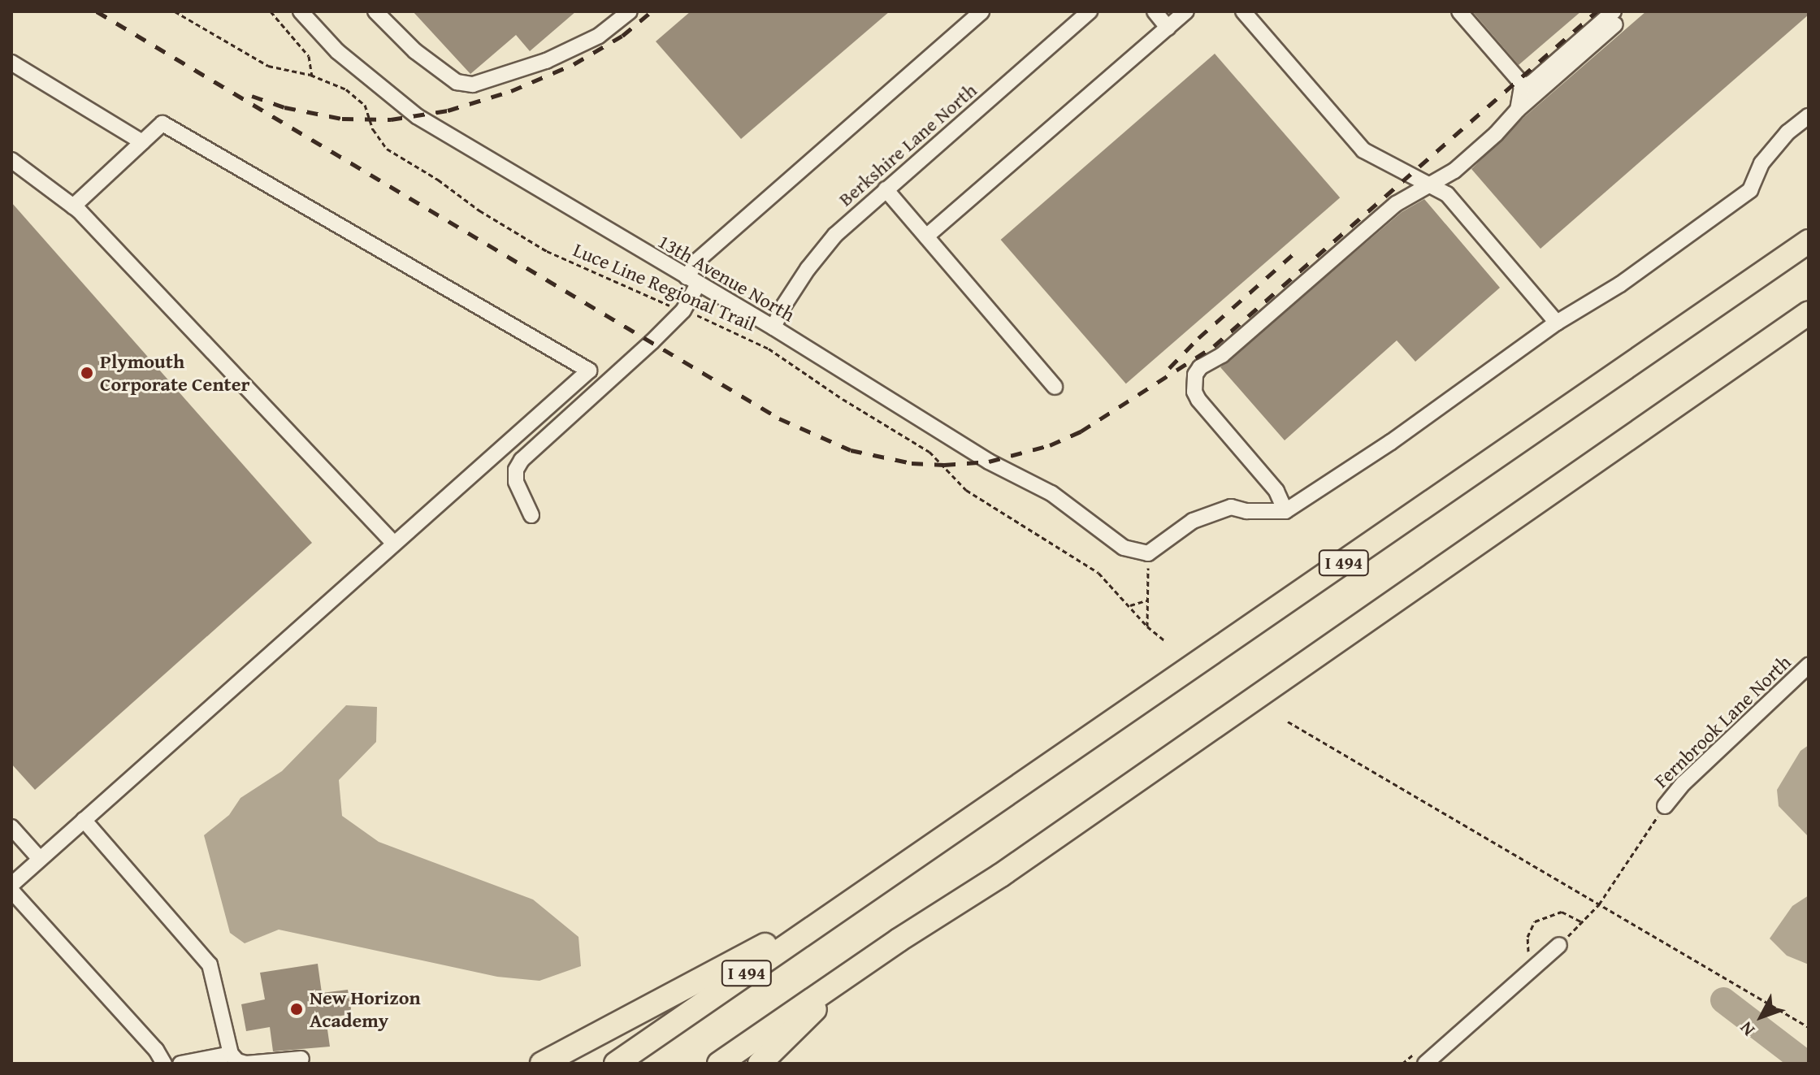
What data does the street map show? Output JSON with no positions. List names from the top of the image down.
{
  "streets": {
    "highway": ["I 494"],
    "street": ["Berkshire Lane North", "13th Avenue North", "Fernbrook Lane North"],
    "path": ["Luce Line Regional Trail"]
  },
  "crossings": [
    ["Berkshire Lane North", "13th Avenue North"]
  ],
  "places": ["Plymouth Corporate Center", "New Horizon Academy"],
  "north": "bottom left"
}
